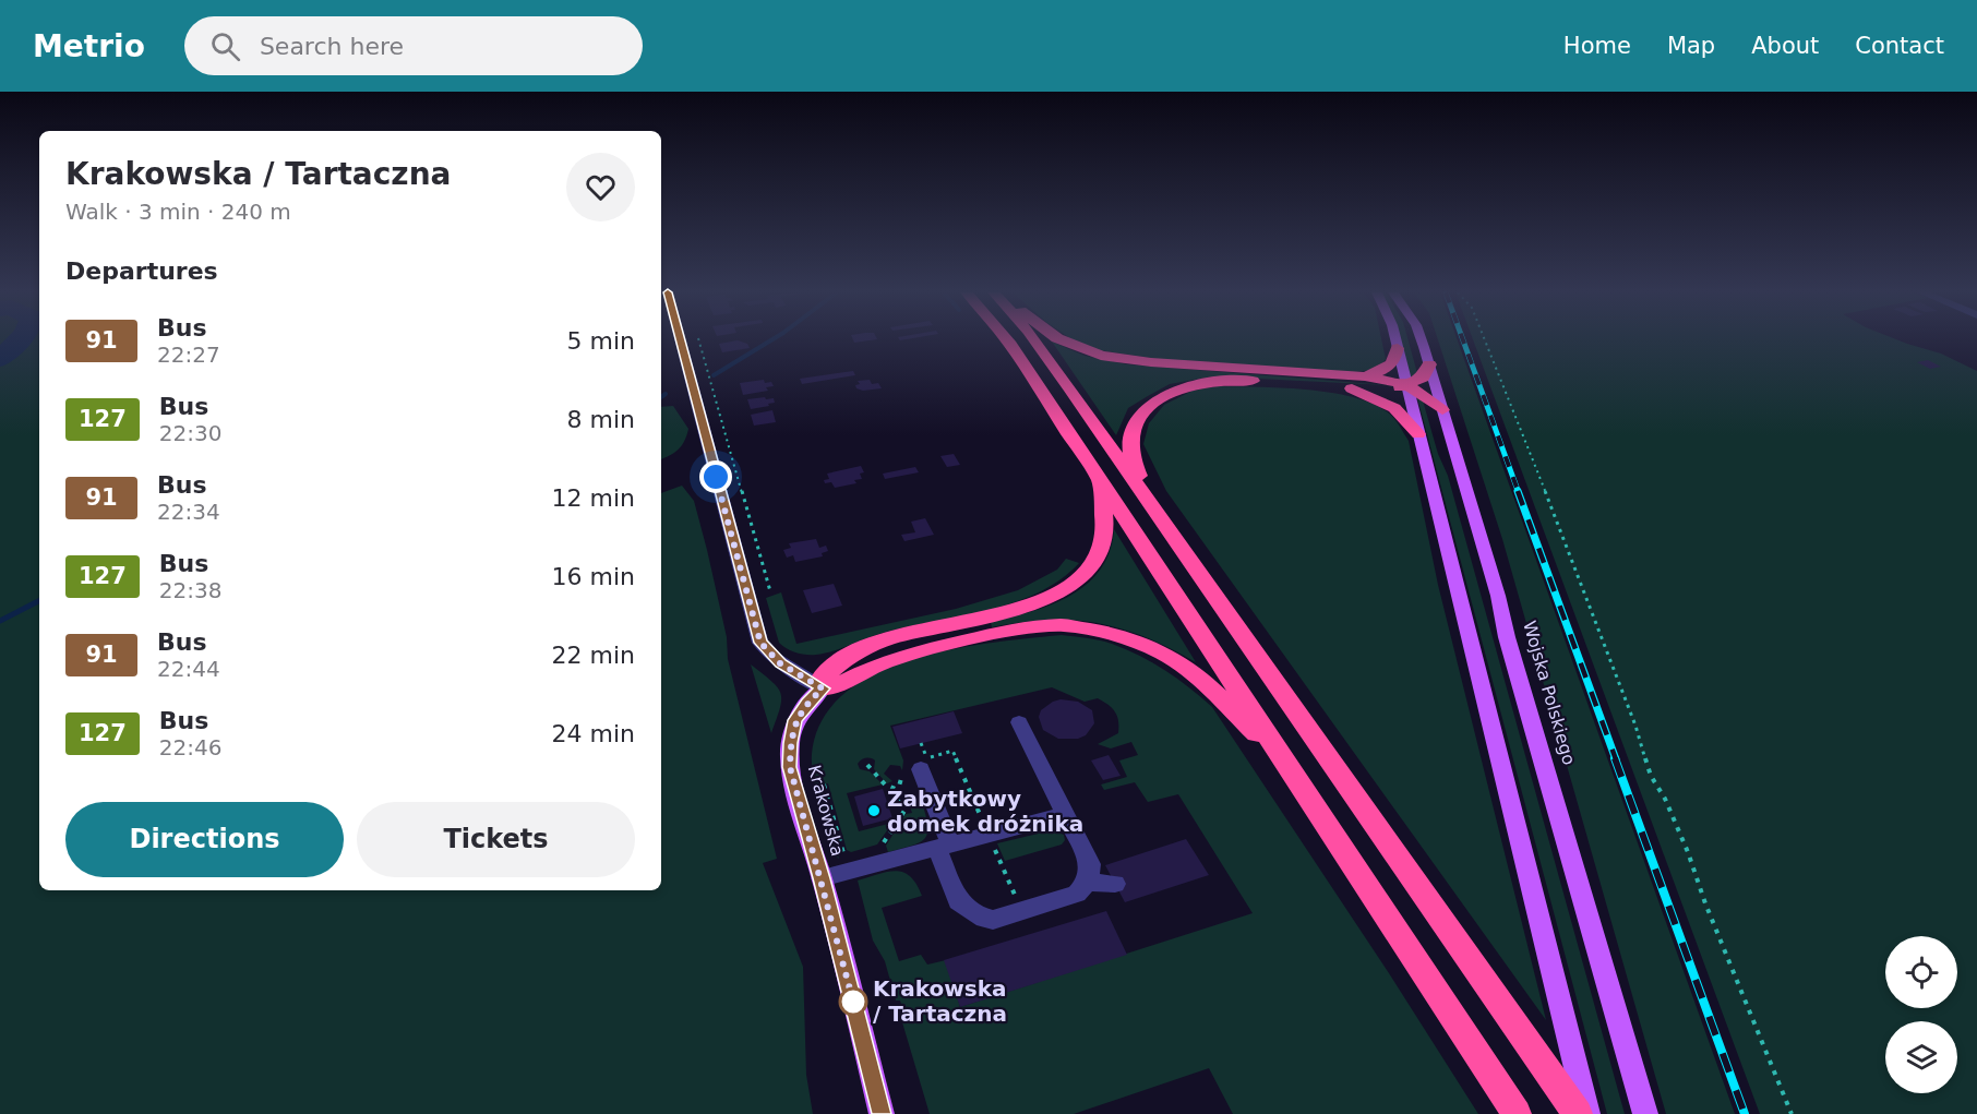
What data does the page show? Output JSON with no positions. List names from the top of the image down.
{
  "streets": {
    "main road": ["Wojska Polskiego", "Krakowska"]
  },
  "places": ["Zabytkowy domek dróżnika", "Krakowska / Tartaczna"],
  "lines": ["bus line 91"],
  "page": {
    "header": "Metrio",
    "search": "Search here",
    "nav": [
      "Home",
      "Map",
      "About",
      "Contact"
    ],
    "heading": [
      ["Krakowska / Tartaczna", "Walk · 3 min · 240 m"],
      "Departures"
    ],
    "list": [
      {
        "mark": "91",
        "name": "Bus",
        "note": "22:27",
        "value": "5 min"
      },
      {
        "mark": "127",
        "name": "Bus",
        "note": "22:30",
        "value": "8 min"
      },
      {
        "mark": "91",
        "name": "Bus",
        "note": "22:34",
        "value": "12 min"
      },
      {
        "mark": "127",
        "name": "Bus",
        "note": "22:38",
        "value": "16 min"
      },
      {
        "mark": "91",
        "name": "Bus",
        "note": "22:44",
        "value": "22 min"
      },
      {
        "mark": "127",
        "name": "Bus",
        "note": "22:46",
        "value": "24 min"
      }
    ],
    "buttons": ["Directions", "Tickets"]
  }
}
